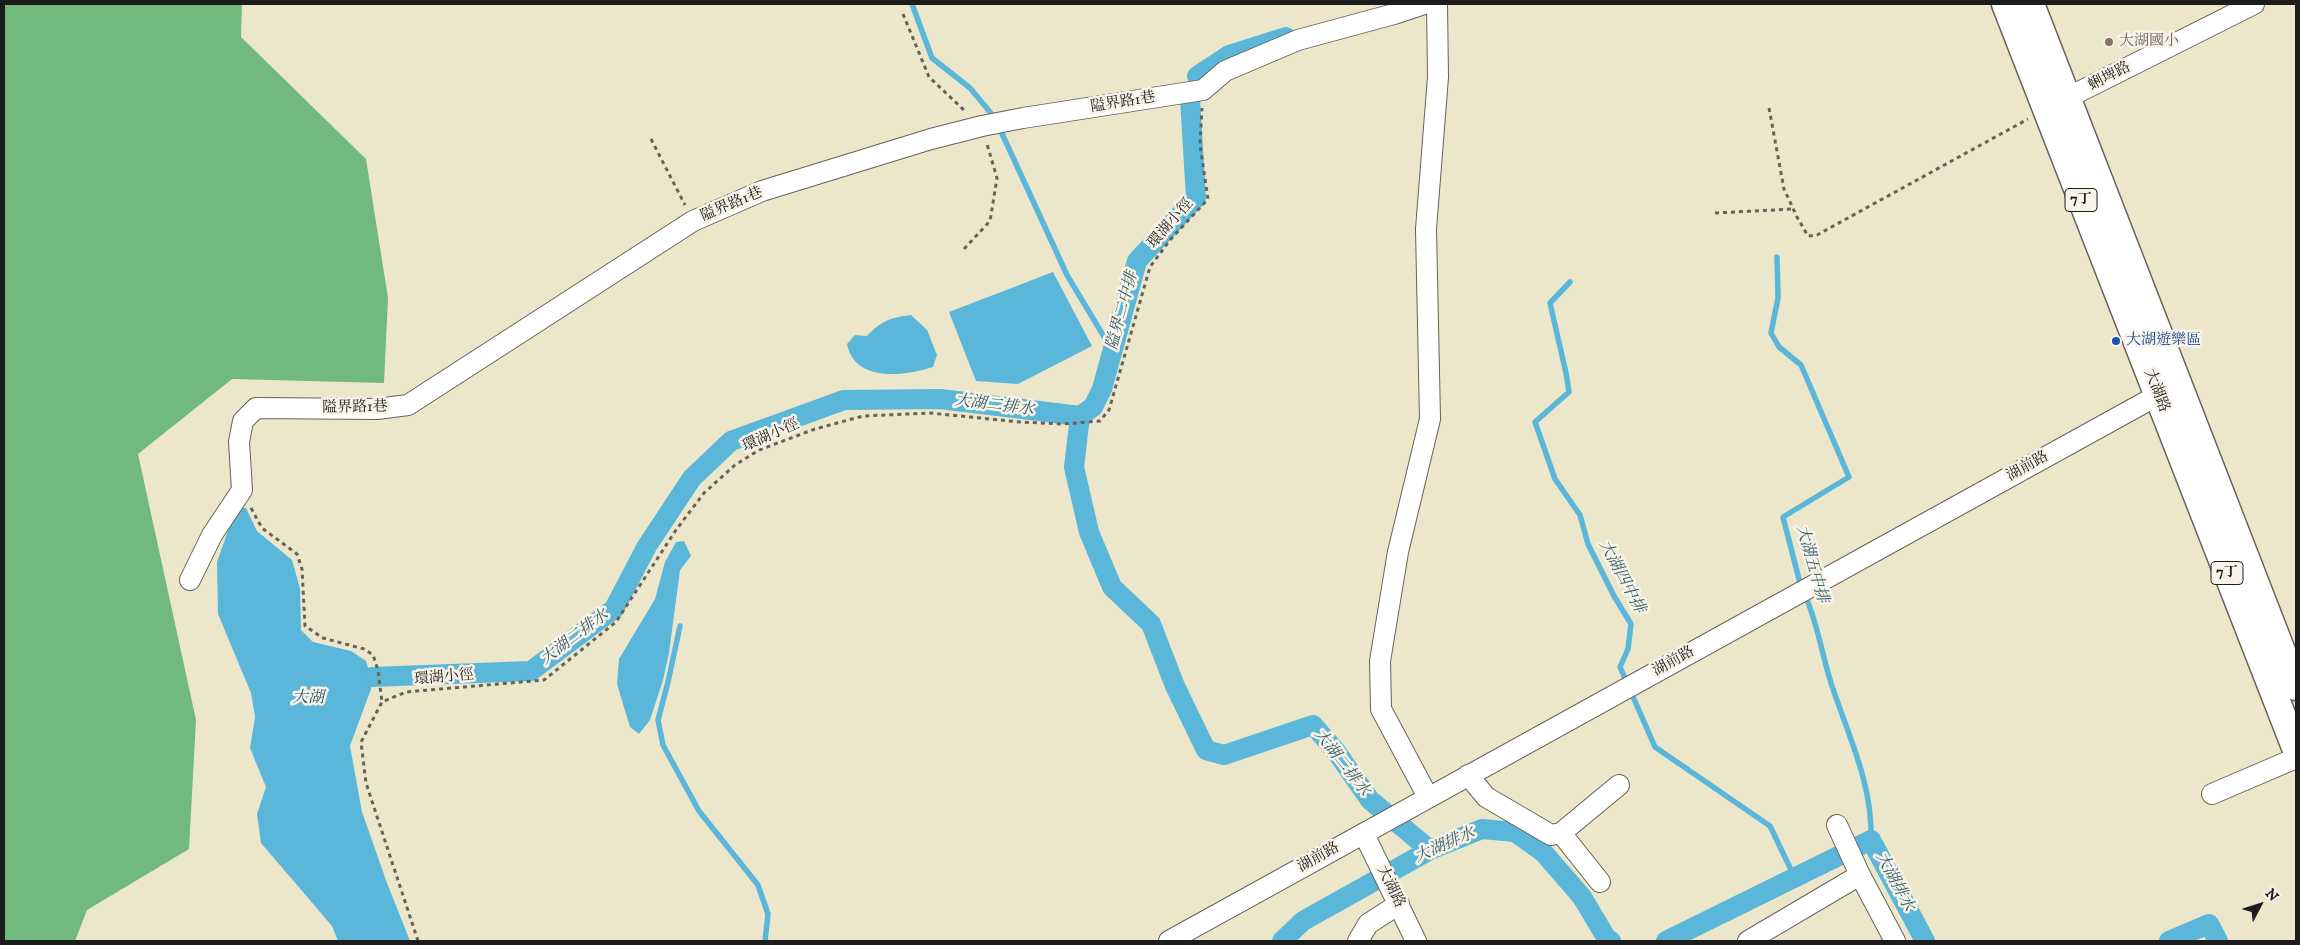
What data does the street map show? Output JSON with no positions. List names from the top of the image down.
{
  "streets": {
    "main road": ["7丁", "大湖路"],
    "street": ["蜊埤路", "隘界路1巷", "湖前路"],
    "path": ["環湖小徑"]
  },
  "crossings": [
    ["蜊埤路", "大湖路"],
    ["隘界路1巷", "環湖小徑"],
    ["大湖路", "湖前路"]
  ],
  "water": [
    "隘界二中排",
    "大湖二排水",
    "大湖五中排",
    "大湖四中排",
    "大湖",
    "大湖排水"
  ],
  "places": ["大湖國小", "大湖遊樂區"],
  "north": "top right"
}
